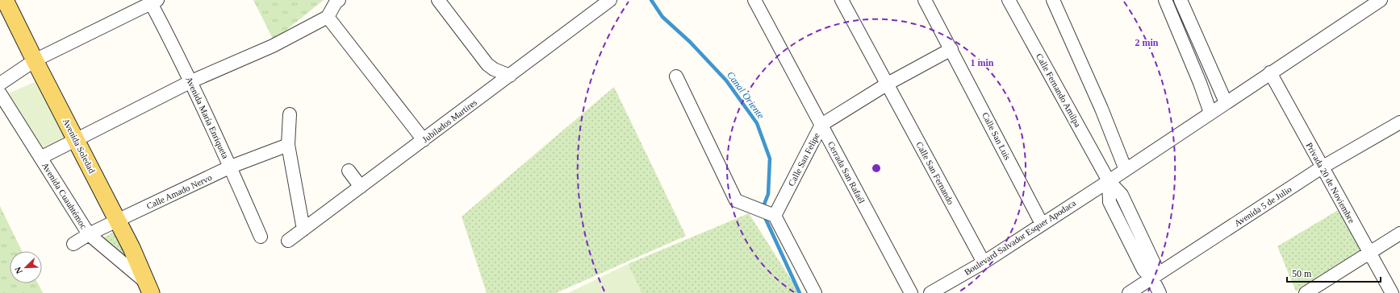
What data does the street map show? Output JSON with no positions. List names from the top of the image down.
{
  "streets": {
    "main road": ["Avenida Soledad"],
    "street": [
      "Calle Fernando Amilpa",
      "Avenida María Enriqueta",
      "Jubilados Martires",
      "Calle San Luis",
      "Calle San Felipe",
      "Cerrada San Rafaél",
      "Calle San Fernando",
      "Privada 20 de Noviembre",
      "Calle Amado Nervo",
      "Avenida Cuauhtémoc",
      "Avenida 5 de Julio",
      "Boulevard Salvador Esquer Apodaca"
    ]
  },
  "crossings": [
    ["Calle Fernando Amilpa", "Boulevard Salvador Esquer Apodaca"],
    ["Avenida María Enriqueta", "Calle Amado Nervo"],
    ["Calle San Luis", "Calle San Felipe"],
    ["Calle San Luis", "Boulevard Salvador Esquer Apodaca"],
    ["Avenida Soledad", "Calle Amado Nervo"],
    ["Avenida Soledad", "Avenida Cuauhtémoc"],
    ["Calle San Felipe", "Cerrada San Rafaél"],
    ["Calle San Felipe", "Calle San Fernando"],
    ["Calle San Fernando", "Boulevard Salvador Esquer Apodaca"],
    ["Privada 20 de Noviembre", "Avenida 5 de Julio"],
    ["Privada 20 de Noviembre", "Boulevard Salvador Esquer Apodaca"],
    ["Calle Amado Nervo", "Avenida Cuauhtémoc"]
  ],
  "water": ["Canal Oriente"],
  "scale_bar": "50 m",
  "north": "bottom left",
  "rings": ["2 min", "1 min"]
}
